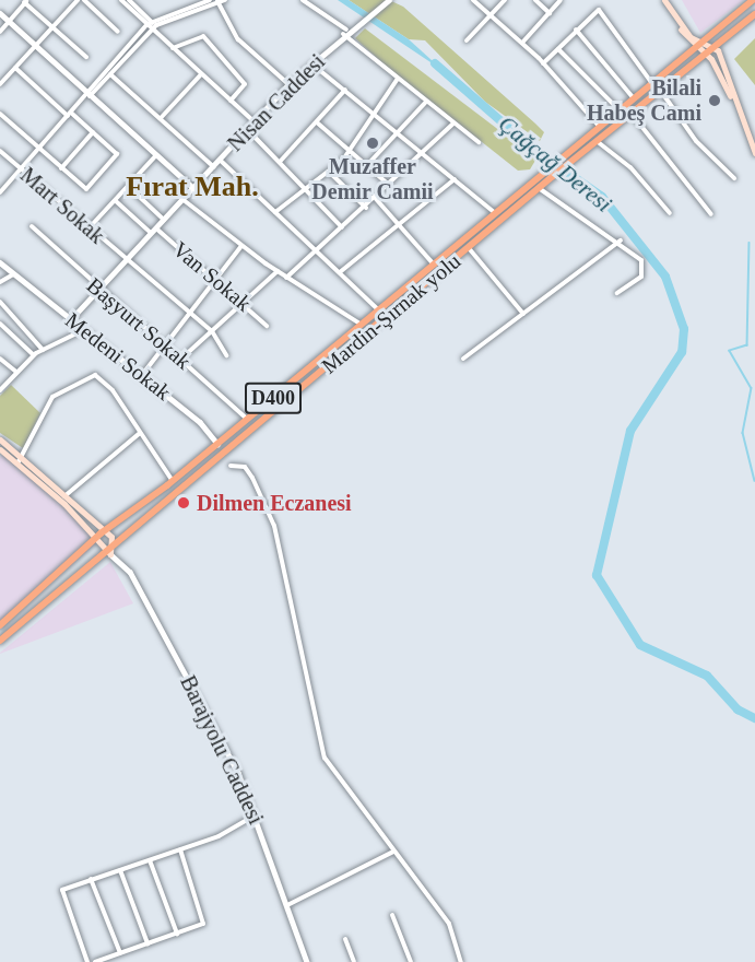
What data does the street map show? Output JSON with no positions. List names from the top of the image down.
{
  "streets": {
    "highway": ["Mardin-Şırnak yolu", "D400"],
    "street": [
      "Nisan Caddesi",
      "Mart Sokak",
      "Van Sokak",
      "Başyurt Sokak",
      "Medeni Sokak",
      "Barajyolu Caddesi"
    ]
  },
  "crossings": [
    ["Nisan Caddesi", "Mart Sokak"],
    ["Nisan Caddesi", "Van Sokak"],
    ["Nisan Caddesi", "Başyurt Sokak"],
    ["Nisan Caddesi", "Medeni Sokak"],
    ["Mardin-Şırnak yolu", "Başyurt Sokak"],
    ["Mardin-Şırnak yolu", "Medeni Sokak"],
    ["Mardin-Şırnak yolu", "Barajyolu Caddesi"]
  ],
  "districts": ["Fırat Mah."],
  "water": ["Çağçağ Deresi"],
  "places": ["Bilali Habeş Cami", "Muzaffer Demir Camii", "Dilmen Eczanesi"]
}
